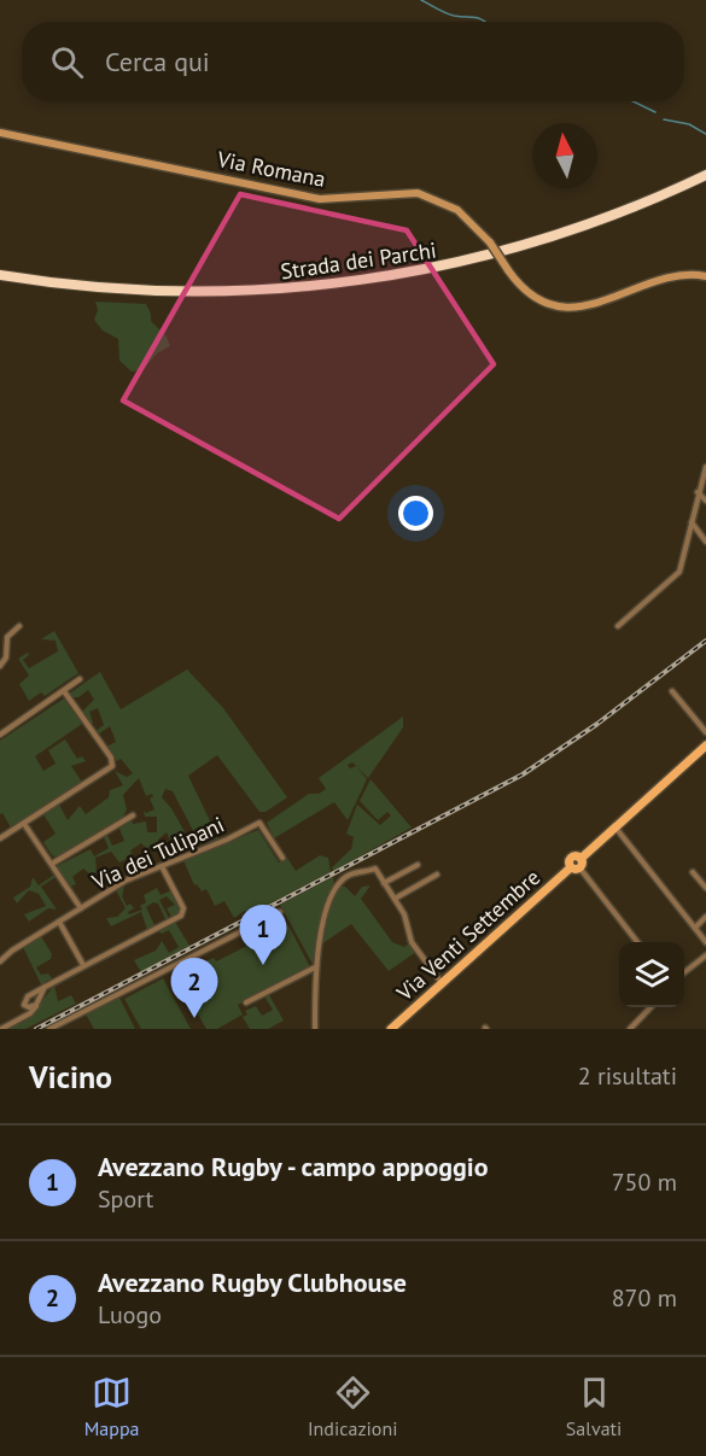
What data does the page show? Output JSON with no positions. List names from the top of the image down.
{
  "streets": {
    "highway": ["Strada dei Parchi"],
    "main road": ["Via Romana", "Via Venti Settembre"],
    "street": ["Via dei Tulipani"]
  },
  "north": "top",
  "page": {
    "search": "Cerca qui",
    "pins": ["1", "2"],
    "heading": ["Vicino", "2 risultati"],
    "list": [
      {
        "mark": "1",
        "name": "Avezzano Rugby - campo appoggio",
        "note": "Sport",
        "value": "750 m"
      },
      {
        "mark": "2",
        "name": "Avezzano Rugby Clubhouse",
        "note": "Luogo",
        "value": "870 m"
      }
    ],
    "nav": ["Mappa", "Indicazioni", "Salvati"]
  }
}
